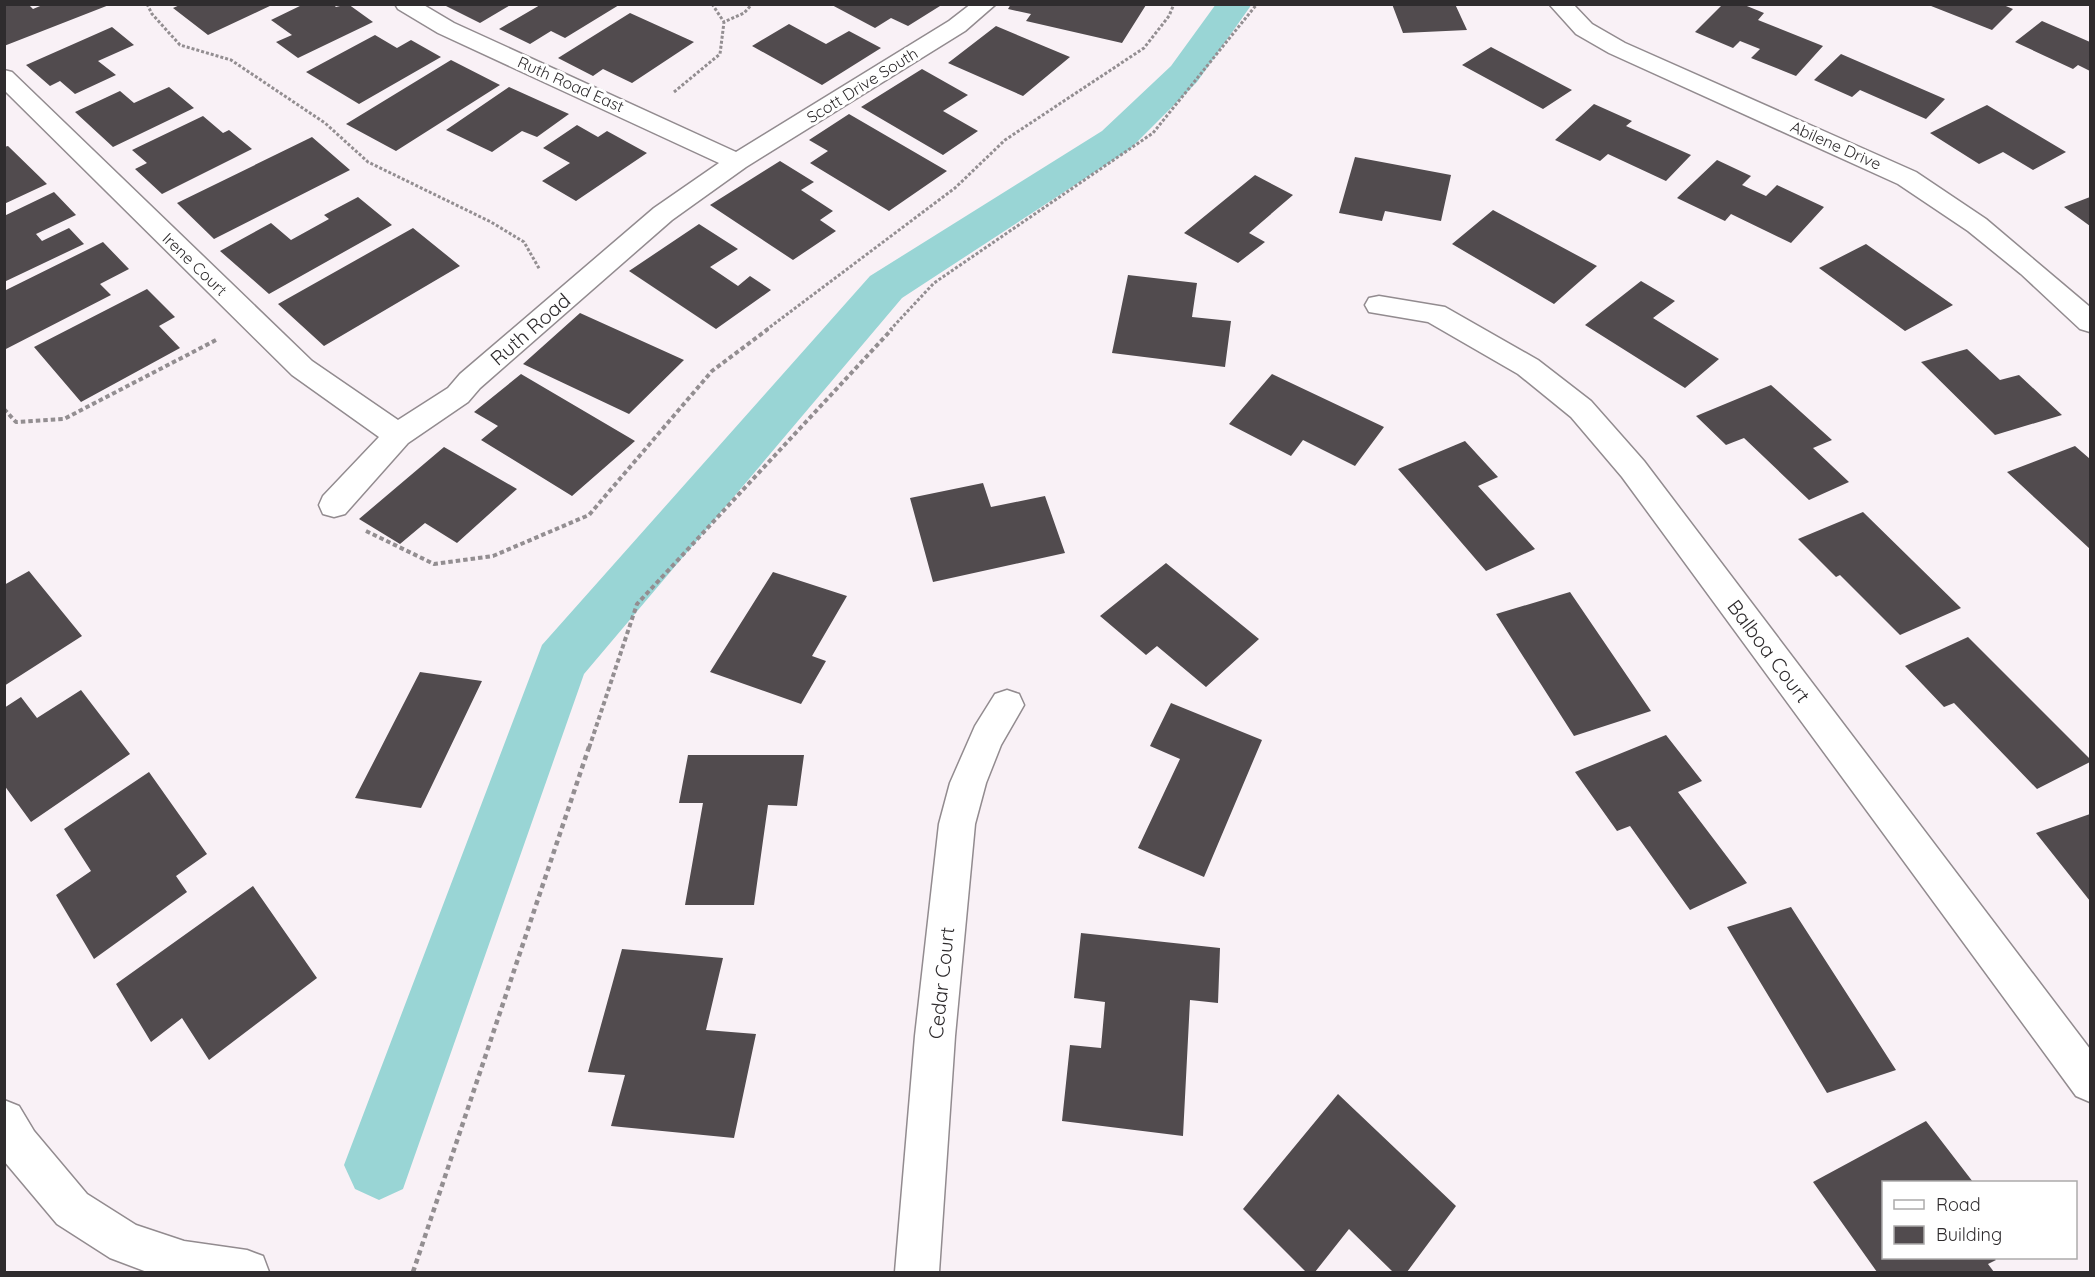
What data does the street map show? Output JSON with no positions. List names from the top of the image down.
{
  "streets": {
    "street": [
      "Ruth Road East",
      "Scott Drive South",
      "Abilene Drive",
      "Irene Court",
      "Ruth Road",
      "Balboa Court",
      "Cedar Court"
    ]
  },
  "crossings": [
    ["Ruth Road East", "Scott Drive South"],
    ["Ruth Road East", "Ruth Road"],
    ["Scott Drive South", "Ruth Road"],
    ["Irene Court", "Ruth Road"]
  ],
  "legend": ["Road", "Building"]
}
